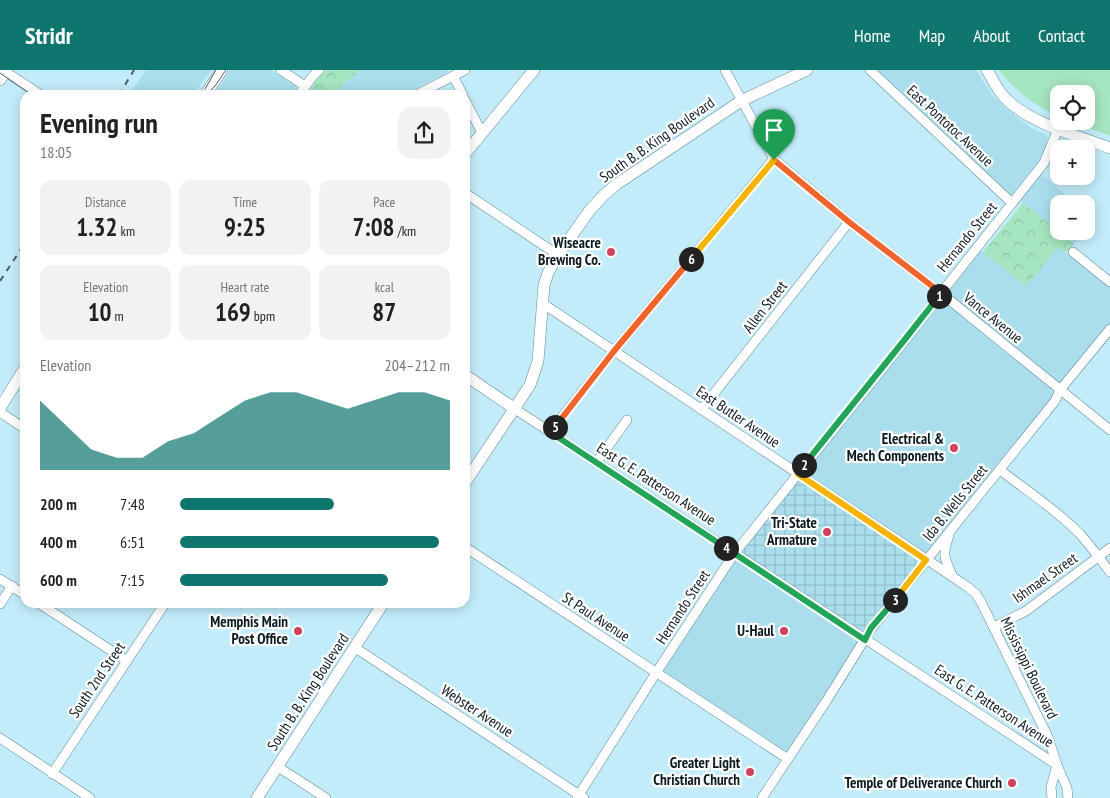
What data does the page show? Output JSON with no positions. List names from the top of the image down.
{
  "streets": {
    "main road": ["South B. B. King Boulevard", "East G. E. Patterson Avenue"],
    "street": [
      "East Pontotoc Avenue",
      "Hernando Street",
      "Allen Street",
      "Vance Avenue",
      "East Butler Avenue",
      "Ida B. Wells Street",
      "Ishmael Street",
      "St Paul Avenue",
      "Mississippi Boulevard",
      "South 2nd Street",
      "Webster Avenue"
    ]
  },
  "crossings": [
    ["East Pontotoc Avenue", "Hernando Street"],
    ["South B. B. King Boulevard", "Vance Avenue"],
    ["South B. B. King Boulevard", "East Butler Avenue"],
    ["South B. B. King Boulevard", "East G. E. Patterson Avenue"],
    ["South B. B. King Boulevard", "Webster Avenue"],
    ["Hernando Street", "Vance Avenue"],
    ["Hernando Street", "East Butler Avenue"],
    ["Hernando Street", "East G. E. Patterson Avenue"],
    ["Hernando Street", "St Paul Avenue"],
    ["Hernando Street", "Webster Avenue"],
    ["Allen Street", "Vance Avenue"],
    ["Allen Street", "East Butler Avenue"],
    ["Vance Avenue", "Ida B. Wells Street"],
    ["East Butler Avenue", "Ida B. Wells Street"],
    ["East Butler Avenue", "Mississippi Boulevard"],
    ["East G. E. Patterson Avenue", "Ida B. Wells Street"],
    ["East G. E. Patterson Avenue", "Mississippi Boulevard"],
    ["Ida B. Wells Street", "St Paul Avenue"],
    ["Ishmael Street", "Mississippi Boulevard"]
  ],
  "places": [
    "Wiseacre Brewing Co.",
    "Electrical & Mech Components",
    "Tri-State Armature",
    "Memphis Main Post Office",
    "U-Haul",
    "Greater Light Christian Church",
    "Temple of Deliverance Church"
  ],
  "page": {
    "header": "Stridr",
    "nav": [
      "Home",
      "Map",
      "About",
      "Contact"
    ],
    "map_buttons": ["+", "−"],
    "heading": ["Evening run", "18:05"],
    "stats": [
      ["Distance", "1.32 km"],
      ["Time", "9:25"],
      ["Pace", "7:08 /km"],
      ["Elevation", "10 m"],
      ["Heart rate", "169 bpm"],
      ["kcal", "87"]
    ],
    "pins": [
      "6",
      "1",
      "5",
      "2",
      "4",
      "3"
    ],
    "chart": ["Elevation", "204–212 m"],
    "list": [
      {
        "name": "200 m",
        "note": "7:48"
      },
      {
        "name": "400 m",
        "note": "6:51"
      },
      {
        "name": "600 m",
        "note": "7:15"
      }
    ]
  }
}
